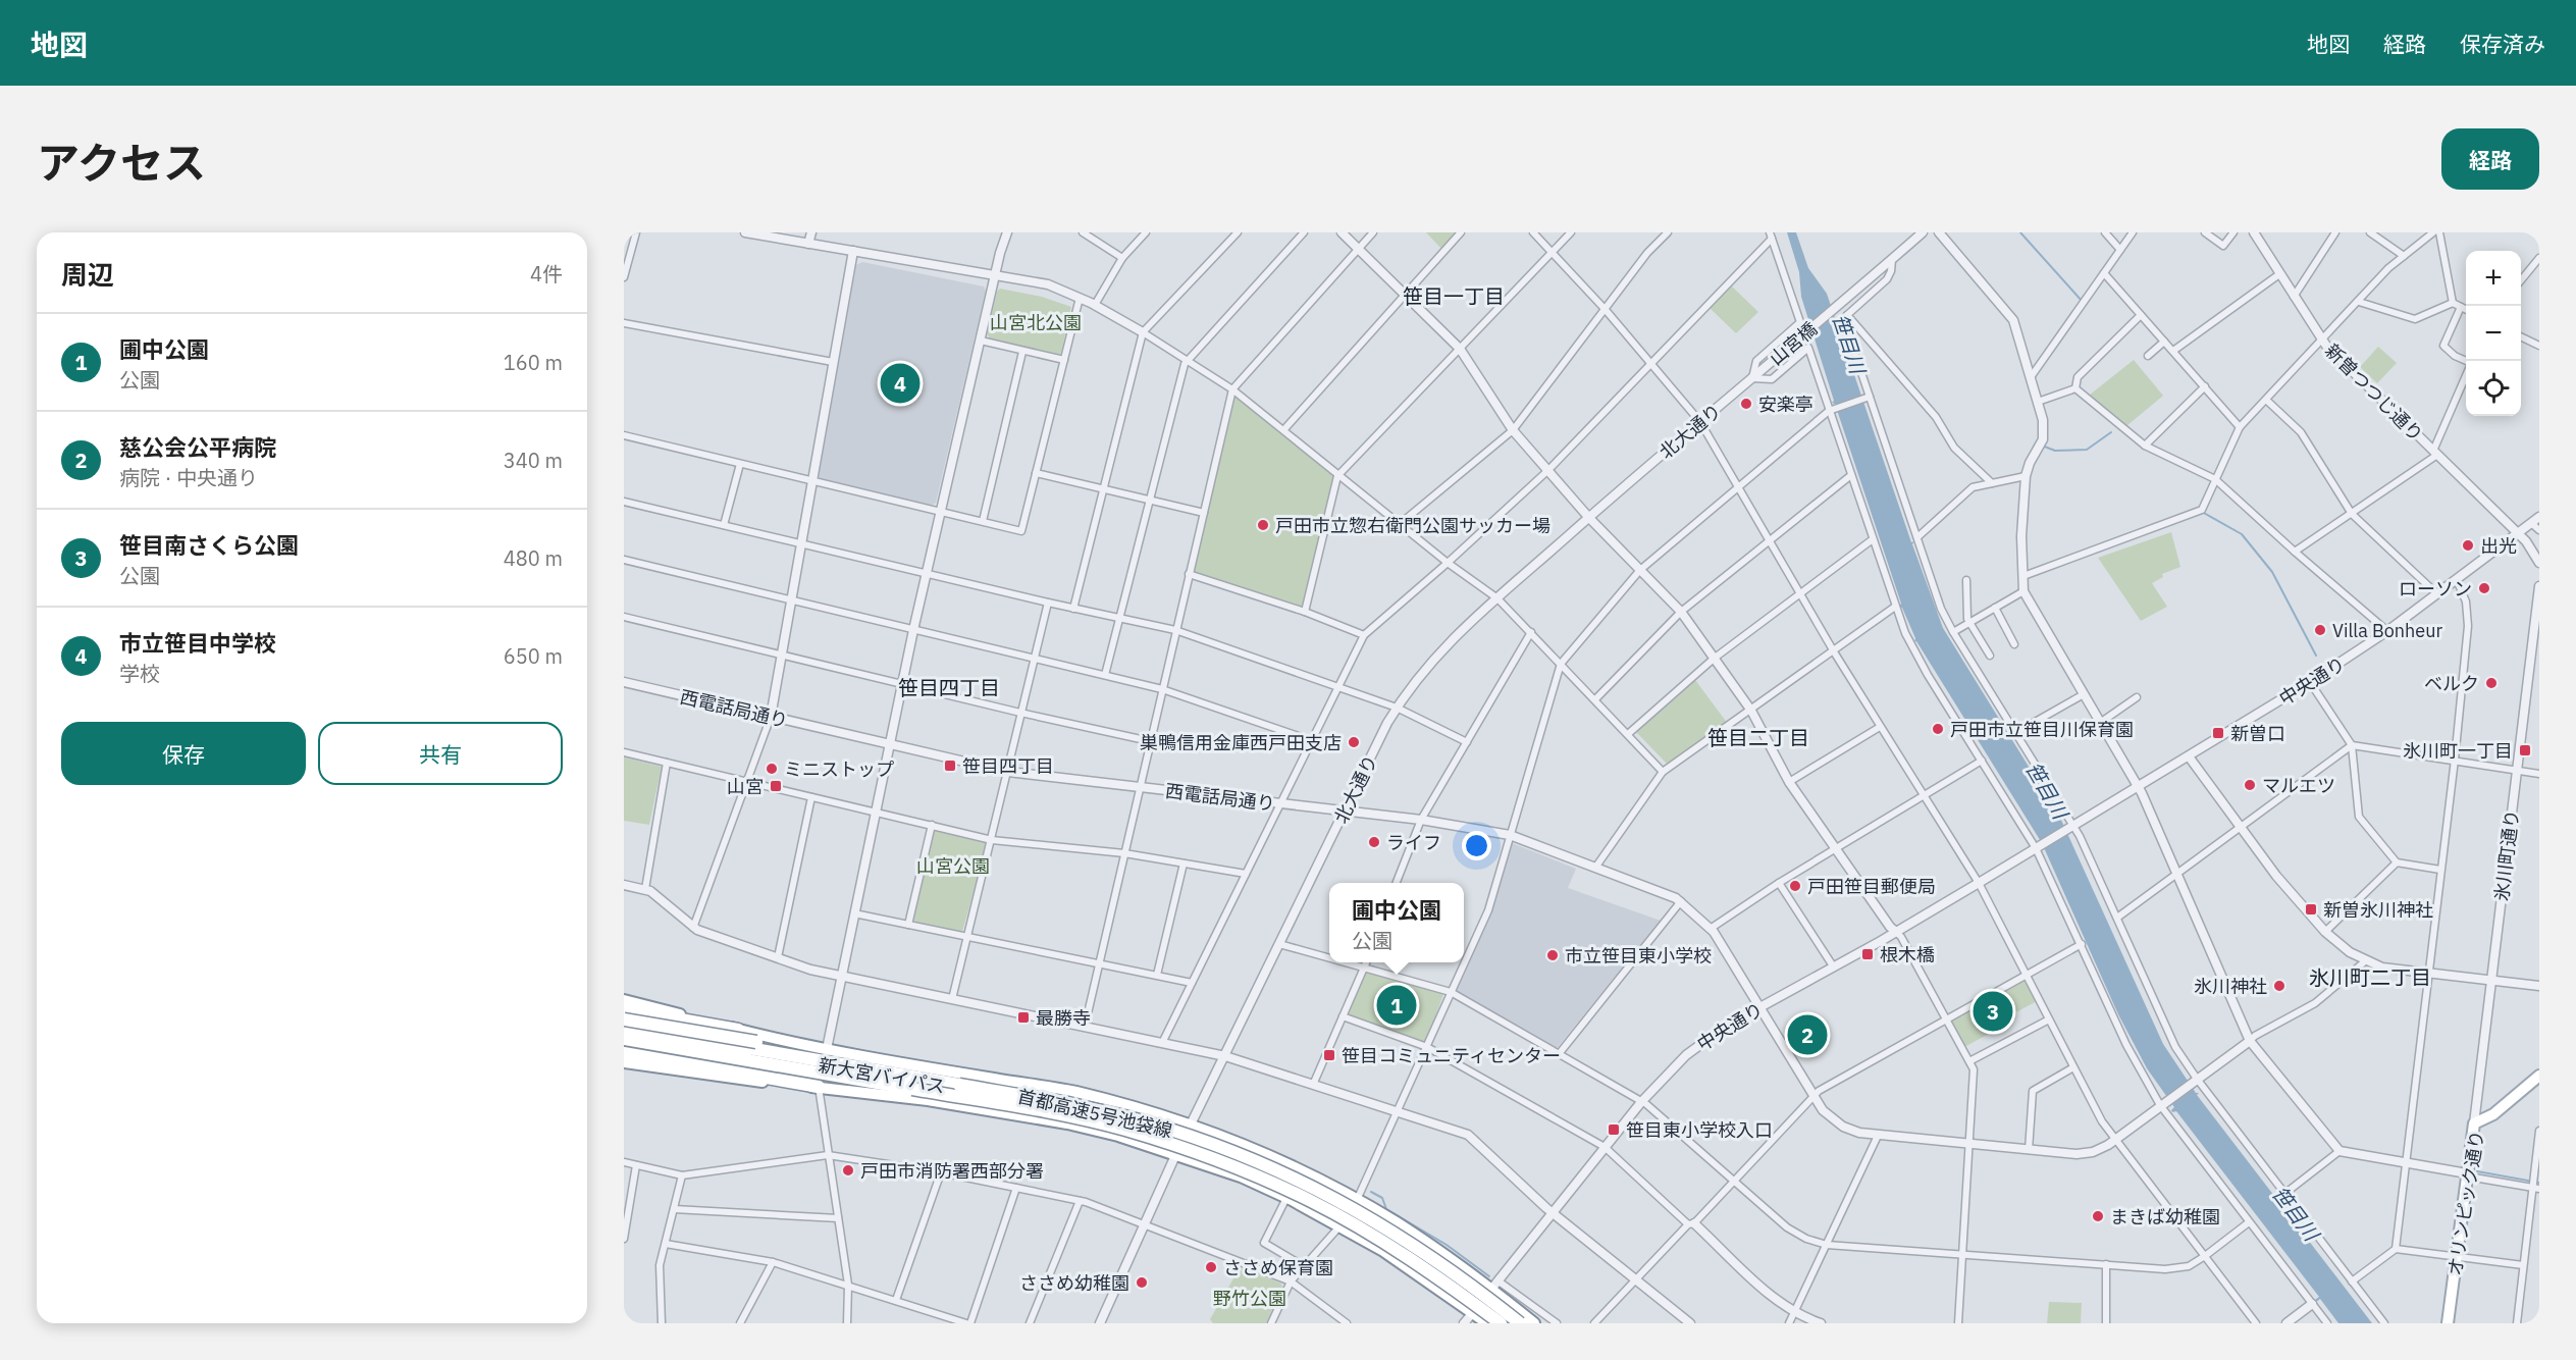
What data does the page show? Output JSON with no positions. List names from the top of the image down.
{
  "streets": {
    "highway": ["首都高速5号池袋線"],
    "main road": ["新大宮バイパス", "オリンピック通り"],
    "street": [
      "山宮橋",
      "新曽つつじ通り",
      "北大通り",
      "中央通り",
      "西電話局通り",
      "氷川町通り"
    ]
  },
  "crossings": [
    ["山宮橋", "北大通り"],
    ["新曽つつじ通り", "中央通り"],
    ["北大通り", "西電話局通り"],
    ["中央通り", "西電話局通り"],
    ["氷川町通り", "オリンピック通り"],
    ["新大宮バイパス", "首都高速5号池袋線"]
  ],
  "districts": [
    "笹目一丁目",
    "笹目四丁目",
    "笹目二丁目",
    "氷川町二丁目"
  ],
  "water": ["笹目川"],
  "parks": ["山宮北公園", "山宮公園", "野竹公園"],
  "places": {
    "other": [
      "安楽亭",
      "戸田市立惣右衛門公園サッカー場",
      "出光",
      "ローソン",
      "Villa Bonheur",
      "ベルク",
      "戸田市立笹目川保育園",
      "巣鴨信用金庫西戸田支店",
      "ミニストップ",
      "マルエツ",
      "ライフ",
      "戸田笹目郵便局",
      "市立笹目東小学校",
      "氷川神社",
      "戸田市消防署西部分署",
      "まきば幼稚園",
      "ささめ保育園",
      "ささめ幼稚園"
    ],
    "transit": [
      "新曽口",
      "氷川町一丁目",
      "笹目四丁目",
      "山宮",
      "新曽氷川神社",
      "根木橋",
      "最勝寺",
      "笹目コミュニティセンター",
      "笹目東小学校入口"
    ]
  },
  "page": {
    "header": "地図",
    "nav": ["地図", "経路", "保存済み"],
    "title": "アクセス",
    "buttons": [
      "経路",
      ["保存", "共有"]
    ],
    "heading": ["周辺", "4件"],
    "map_buttons": ["+", "−"],
    "list": [
      {
        "mark": "1",
        "name": "圃中公園",
        "note": "公園",
        "value": "160 m"
      },
      {
        "mark": "2",
        "name": "慈公会公平病院",
        "note": "病院 · 中央通り",
        "value": "340 m"
      },
      {
        "mark": "3",
        "name": "笹目南さくら公園",
        "note": "公園",
        "value": "480 m"
      },
      {
        "mark": "4",
        "name": "市立笹目中学校",
        "note": "学校",
        "value": "650 m"
      }
    ],
    "pins": [
      "4",
      "1",
      "3",
      "2"
    ],
    "popup": ["圃中公園", "公園"]
  }
}
